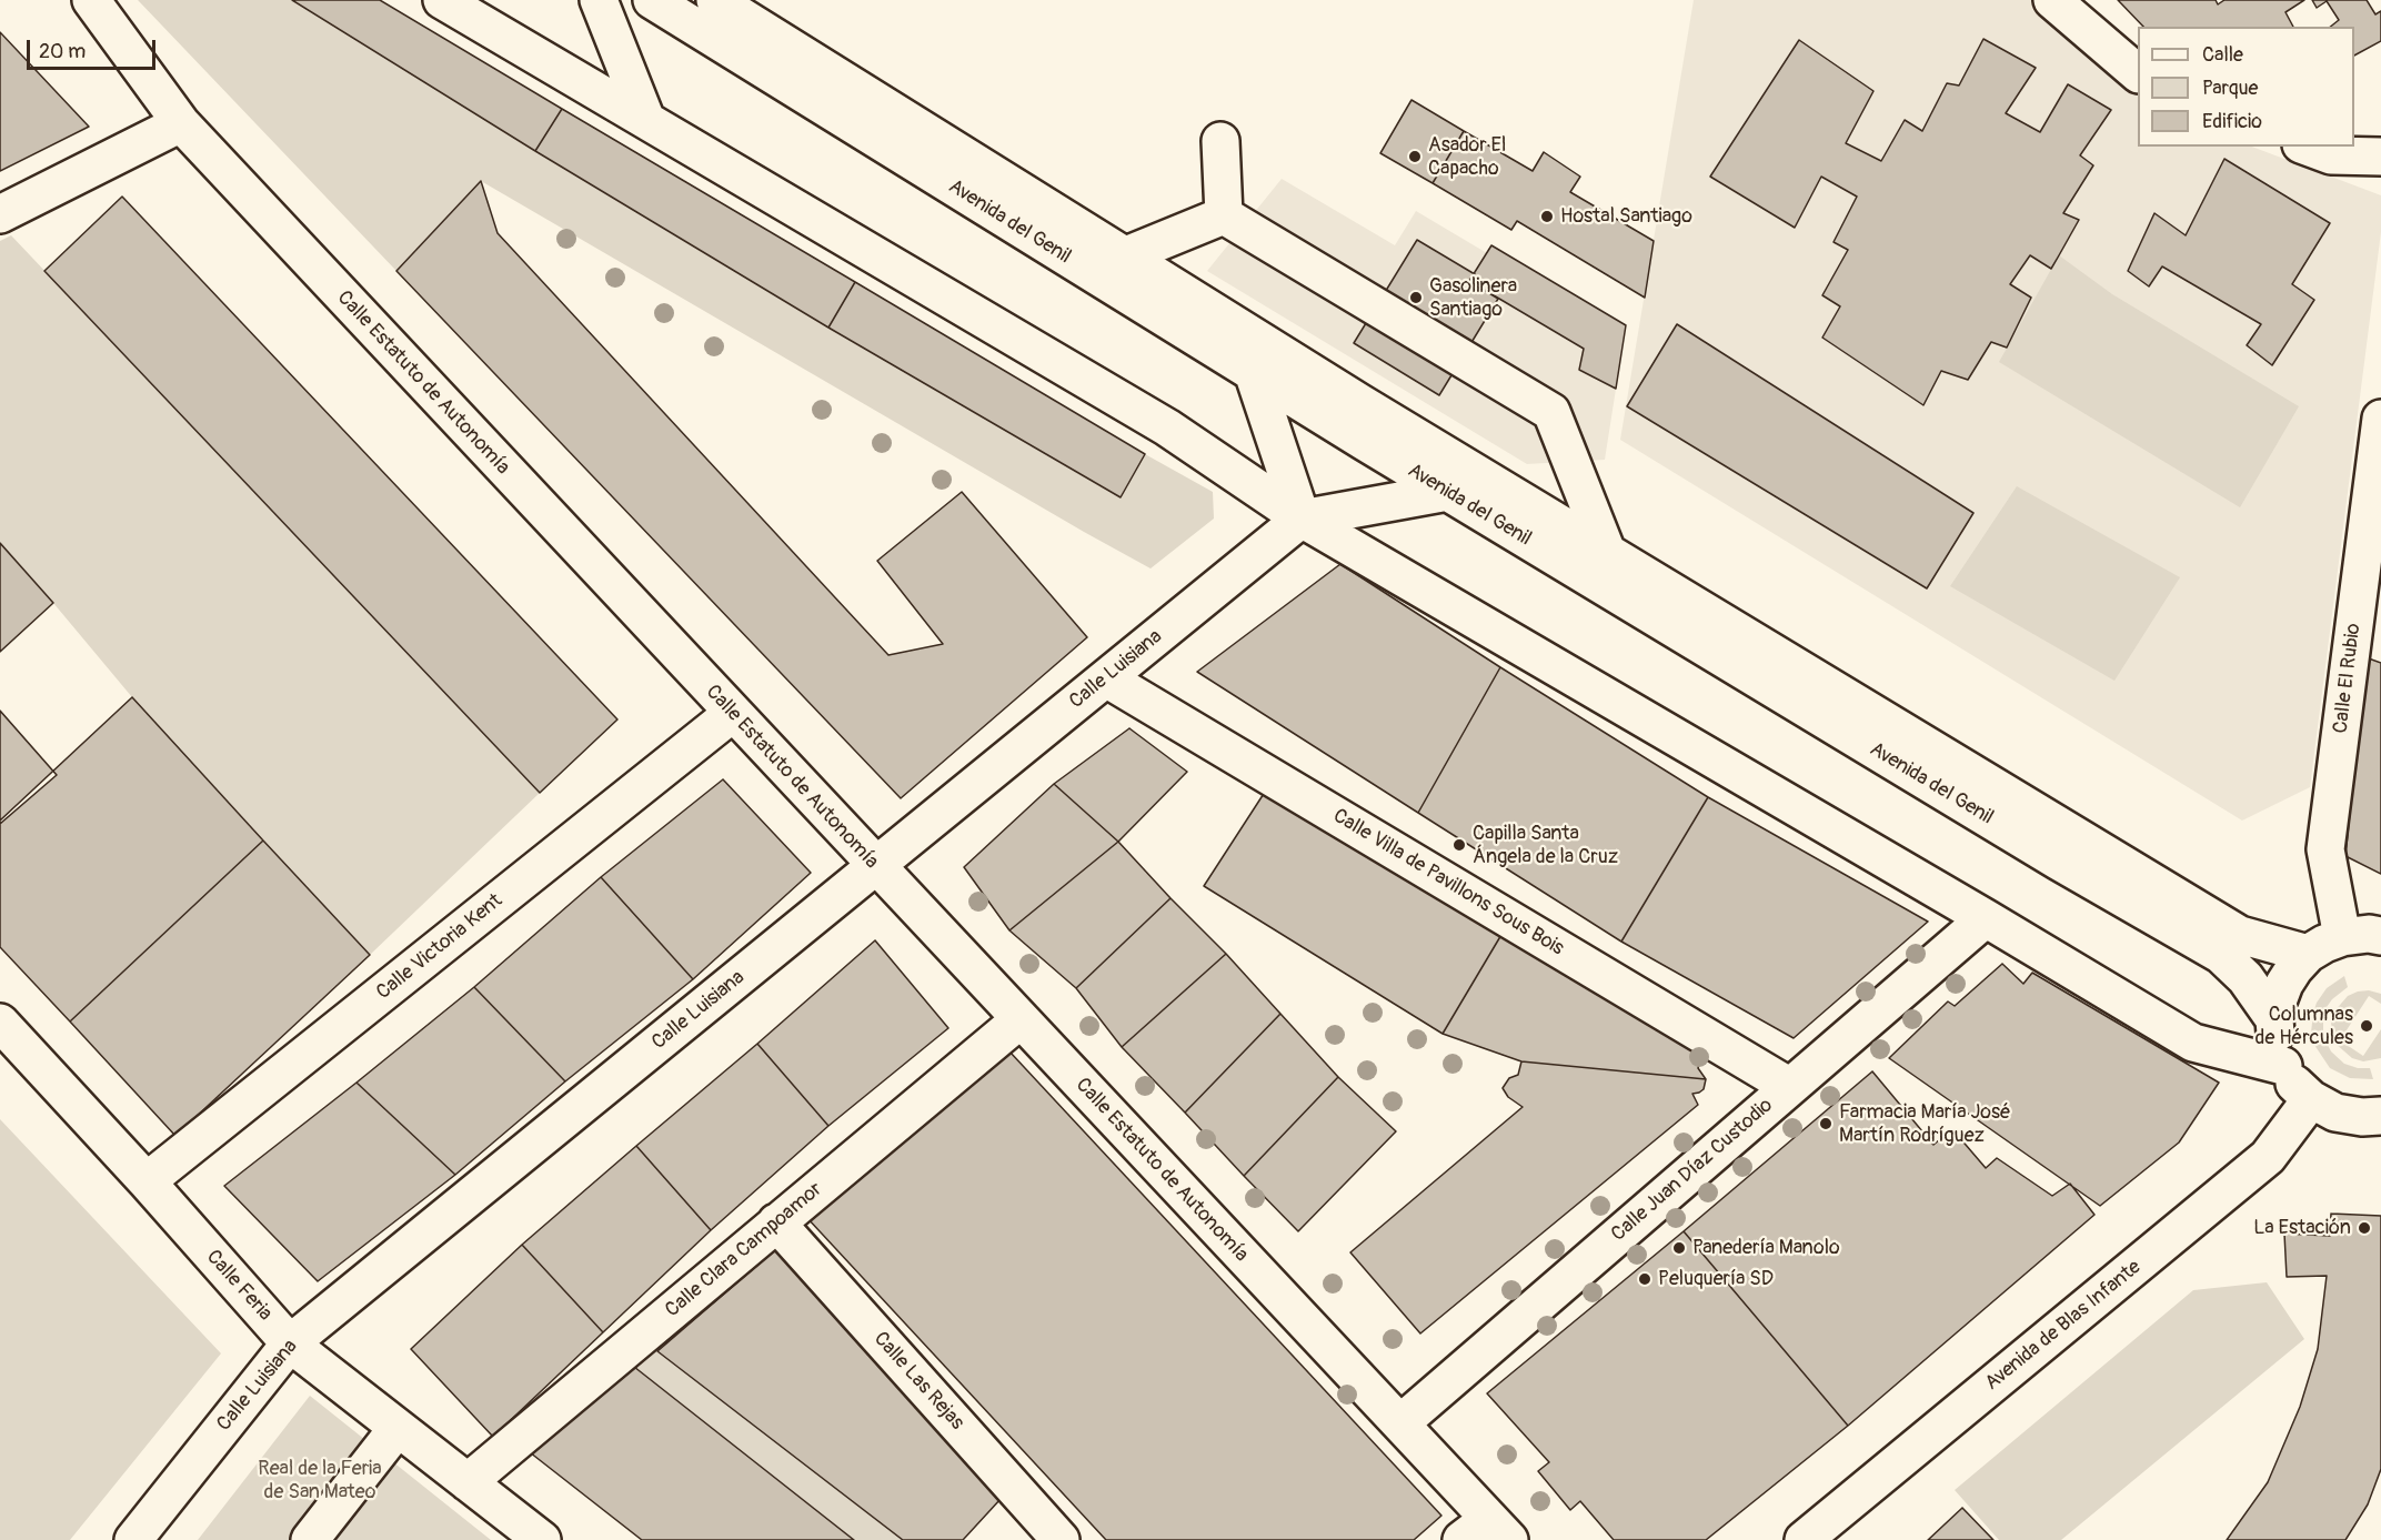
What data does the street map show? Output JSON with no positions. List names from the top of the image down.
{
  "streets": {
    "street": [
      "Avenida del Genil",
      "Calle Estatuto de Autonomía",
      "Calle Luisiana",
      "Calle El Rubio",
      "Calle Villa de Pavillons Sous Bois",
      "Calle Victoria Kent",
      "Calle Juan Díaz Custodio",
      "Calle Clara Campoamor",
      "Calle Feria",
      "Avenida de Blas Infante",
      "Calle Las Rejas"
    ]
  },
  "crossings": [
    ["Avenida del Genil", "Calle Luisiana"],
    ["Calle Estatuto de Autonomía", "Calle Luisiana"],
    ["Calle Estatuto de Autonomía", "Calle Victoria Kent"],
    ["Calle Estatuto de Autonomía", "Calle Juan Díaz Custodio"],
    ["Calle Estatuto de Autonomía", "Calle Clara Campoamor"],
    ["Calle Luisiana", "Calle Villa de Pavillons Sous Bois"],
    ["Calle Luisiana", "Calle Feria"],
    ["Calle Villa de Pavillons Sous Bois", "Calle Juan Díaz Custodio"],
    ["Calle Victoria Kent", "Calle Feria"],
    ["Calle Clara Campoamor", "Calle Feria"],
    ["Calle Clara Campoamor", "Calle Las Rejas"]
  ],
  "parks": ["Real de la Feria de San Mateo"],
  "places": [
    "Asador El Capacho",
    "Hostal Santiago",
    "Gasolinera Santiago",
    "Capilla Santa Ángela de la Cruz",
    "Columnas de Hércules",
    "Farmacia María José Martín Rodríguez",
    "La Estación",
    "Panedería Manolo",
    "Peluquería SD"
  ],
  "legend": ["Calle", "Parque", "Edificio"],
  "scale_bar": "20 m"
}
